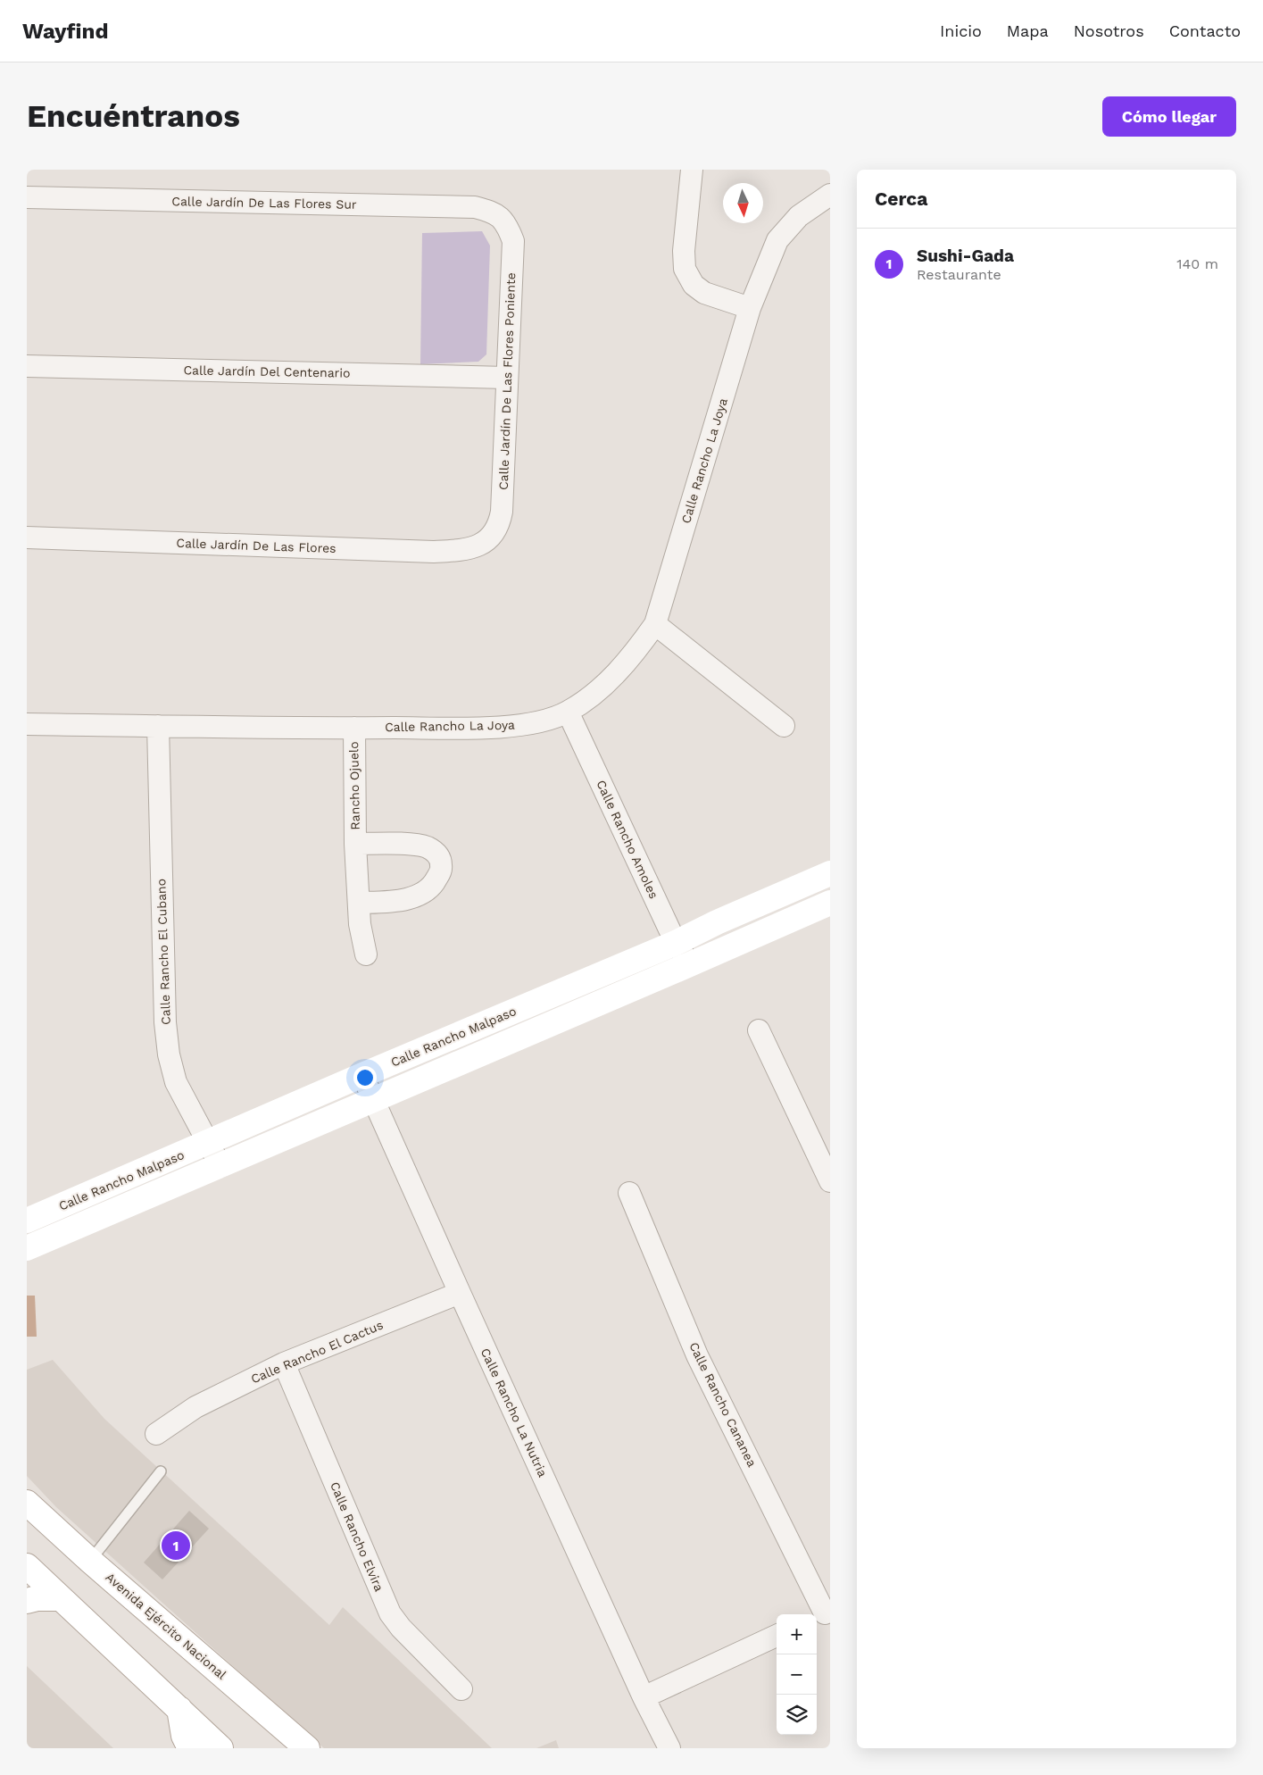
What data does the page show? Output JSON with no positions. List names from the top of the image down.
{
  "streets": {
    "street": [
      "Calle Jardín De Las Flores Sur",
      "Calle Jardín Del Centenario",
      "Calle Jardín De Las Flores Poniente",
      "Calle Rancho La Joya",
      "Calle Jardín De Las Flores",
      "Rancho Ojuelo",
      "Calle Rancho Amoles",
      "Calle Rancho El Cubano",
      "Calle Rancho Malpaso",
      "Calle Rancho El Cactus",
      "Calle Rancho Cananea",
      "Calle Rancho La Nutria",
      "Calle Rancho Elvira",
      "Avenida Ejército Nacional"
    ]
  },
  "crossings": [
    ["Calle Jardín De Las Flores Sur", "Calle Jardín De Las Flores Poniente"],
    ["Calle Jardín Del Centenario", "Calle Jardín De Las Flores Poniente"],
    ["Calle Jardín De Las Flores Poniente", "Calle Jardín De Las Flores"],
    ["Calle Rancho La Joya", "Rancho Ojuelo"],
    ["Calle Rancho La Joya", "Calle Rancho Amoles"],
    ["Calle Rancho La Joya", "Calle Rancho El Cubano"],
    ["Calle Rancho Amoles", "Calle Rancho Malpaso"],
    ["Calle Rancho El Cubano", "Calle Rancho Malpaso"],
    ["Calle Rancho Malpaso", "Calle Rancho La Nutria"],
    ["Calle Rancho El Cactus", "Calle Rancho La Nutria"],
    ["Calle Rancho El Cactus", "Calle Rancho Elvira"]
  ],
  "north": "bottom",
  "page": {
    "header": "Wayfind",
    "nav": [
      "Inicio",
      "Mapa",
      "Nosotros",
      "Contacto"
    ],
    "buttons": "Cómo llegar",
    "title": "Encuéntranos",
    "heading": "Cerca",
    "list": [
      {
        "mark": "1",
        "name": "Sushi-Gada",
        "note": "Restaurante",
        "value": "140 m"
      }
    ],
    "pins": "1",
    "map_buttons": ["+", "−"]
  }
}
